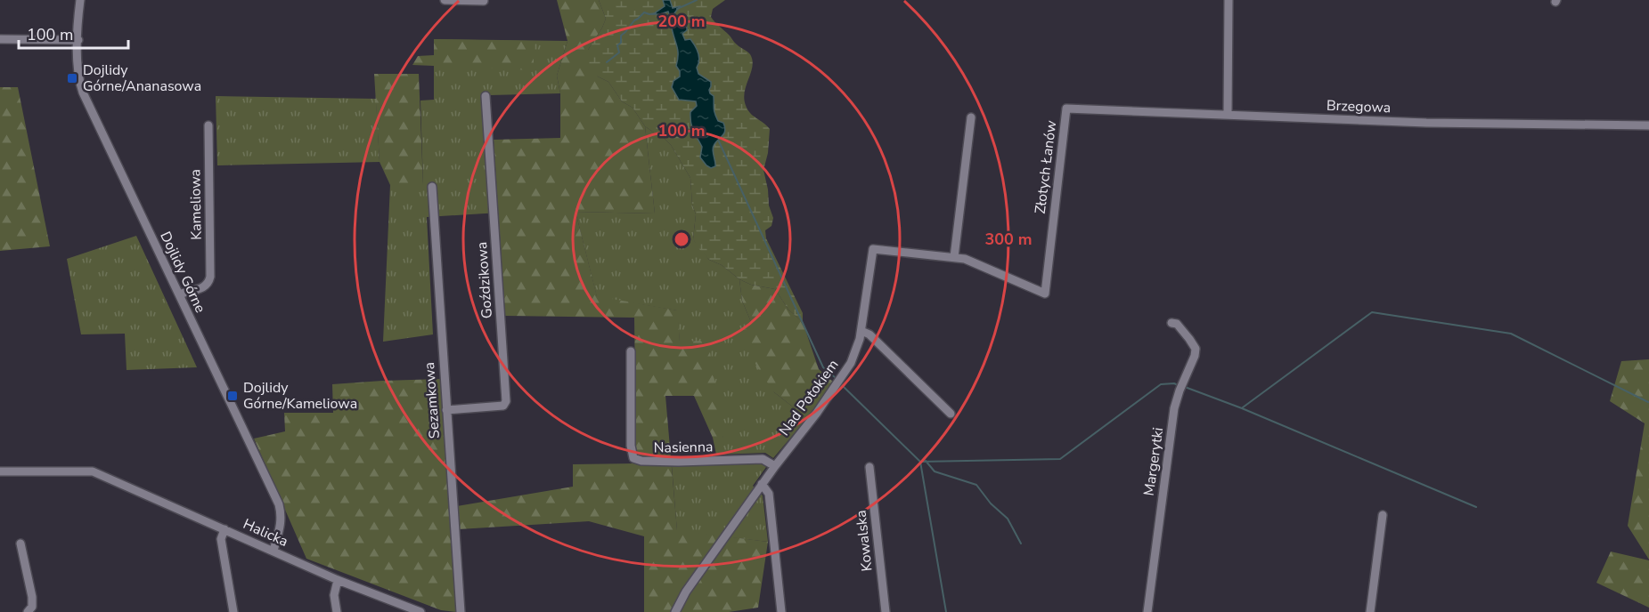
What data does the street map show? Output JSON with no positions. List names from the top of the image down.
{
  "streets": {
    "street": [
      "Brzegowa",
      "Złotych Łanów",
      "Kameliowa",
      "Dojlidy Górne",
      "Goździkowa",
      "Nad Potokiem",
      "Sezamkowa",
      "Nasienna",
      "Margerytki",
      "Halicka",
      "Kowalska"
    ]
  },
  "crossings": [
    ["Brzegowa", "Złotych Łanów"],
    ["Złotych Łanów", "Nad Potokiem"],
    ["Kameliowa", "Dojlidy Górne"],
    ["Dojlidy Górne", "Halicka"],
    ["Goździkowa", "Sezamkowa"],
    ["Nad Potokiem", "Nasienna"]
  ],
  "places": {
    "transit": ["Dojlidy Górne/Ananasowa", "Dojlidy Górne/Kameliowa"]
  },
  "scale_bar": "100 m",
  "rings": ["200 m", "100 m", "300 m"]
}
